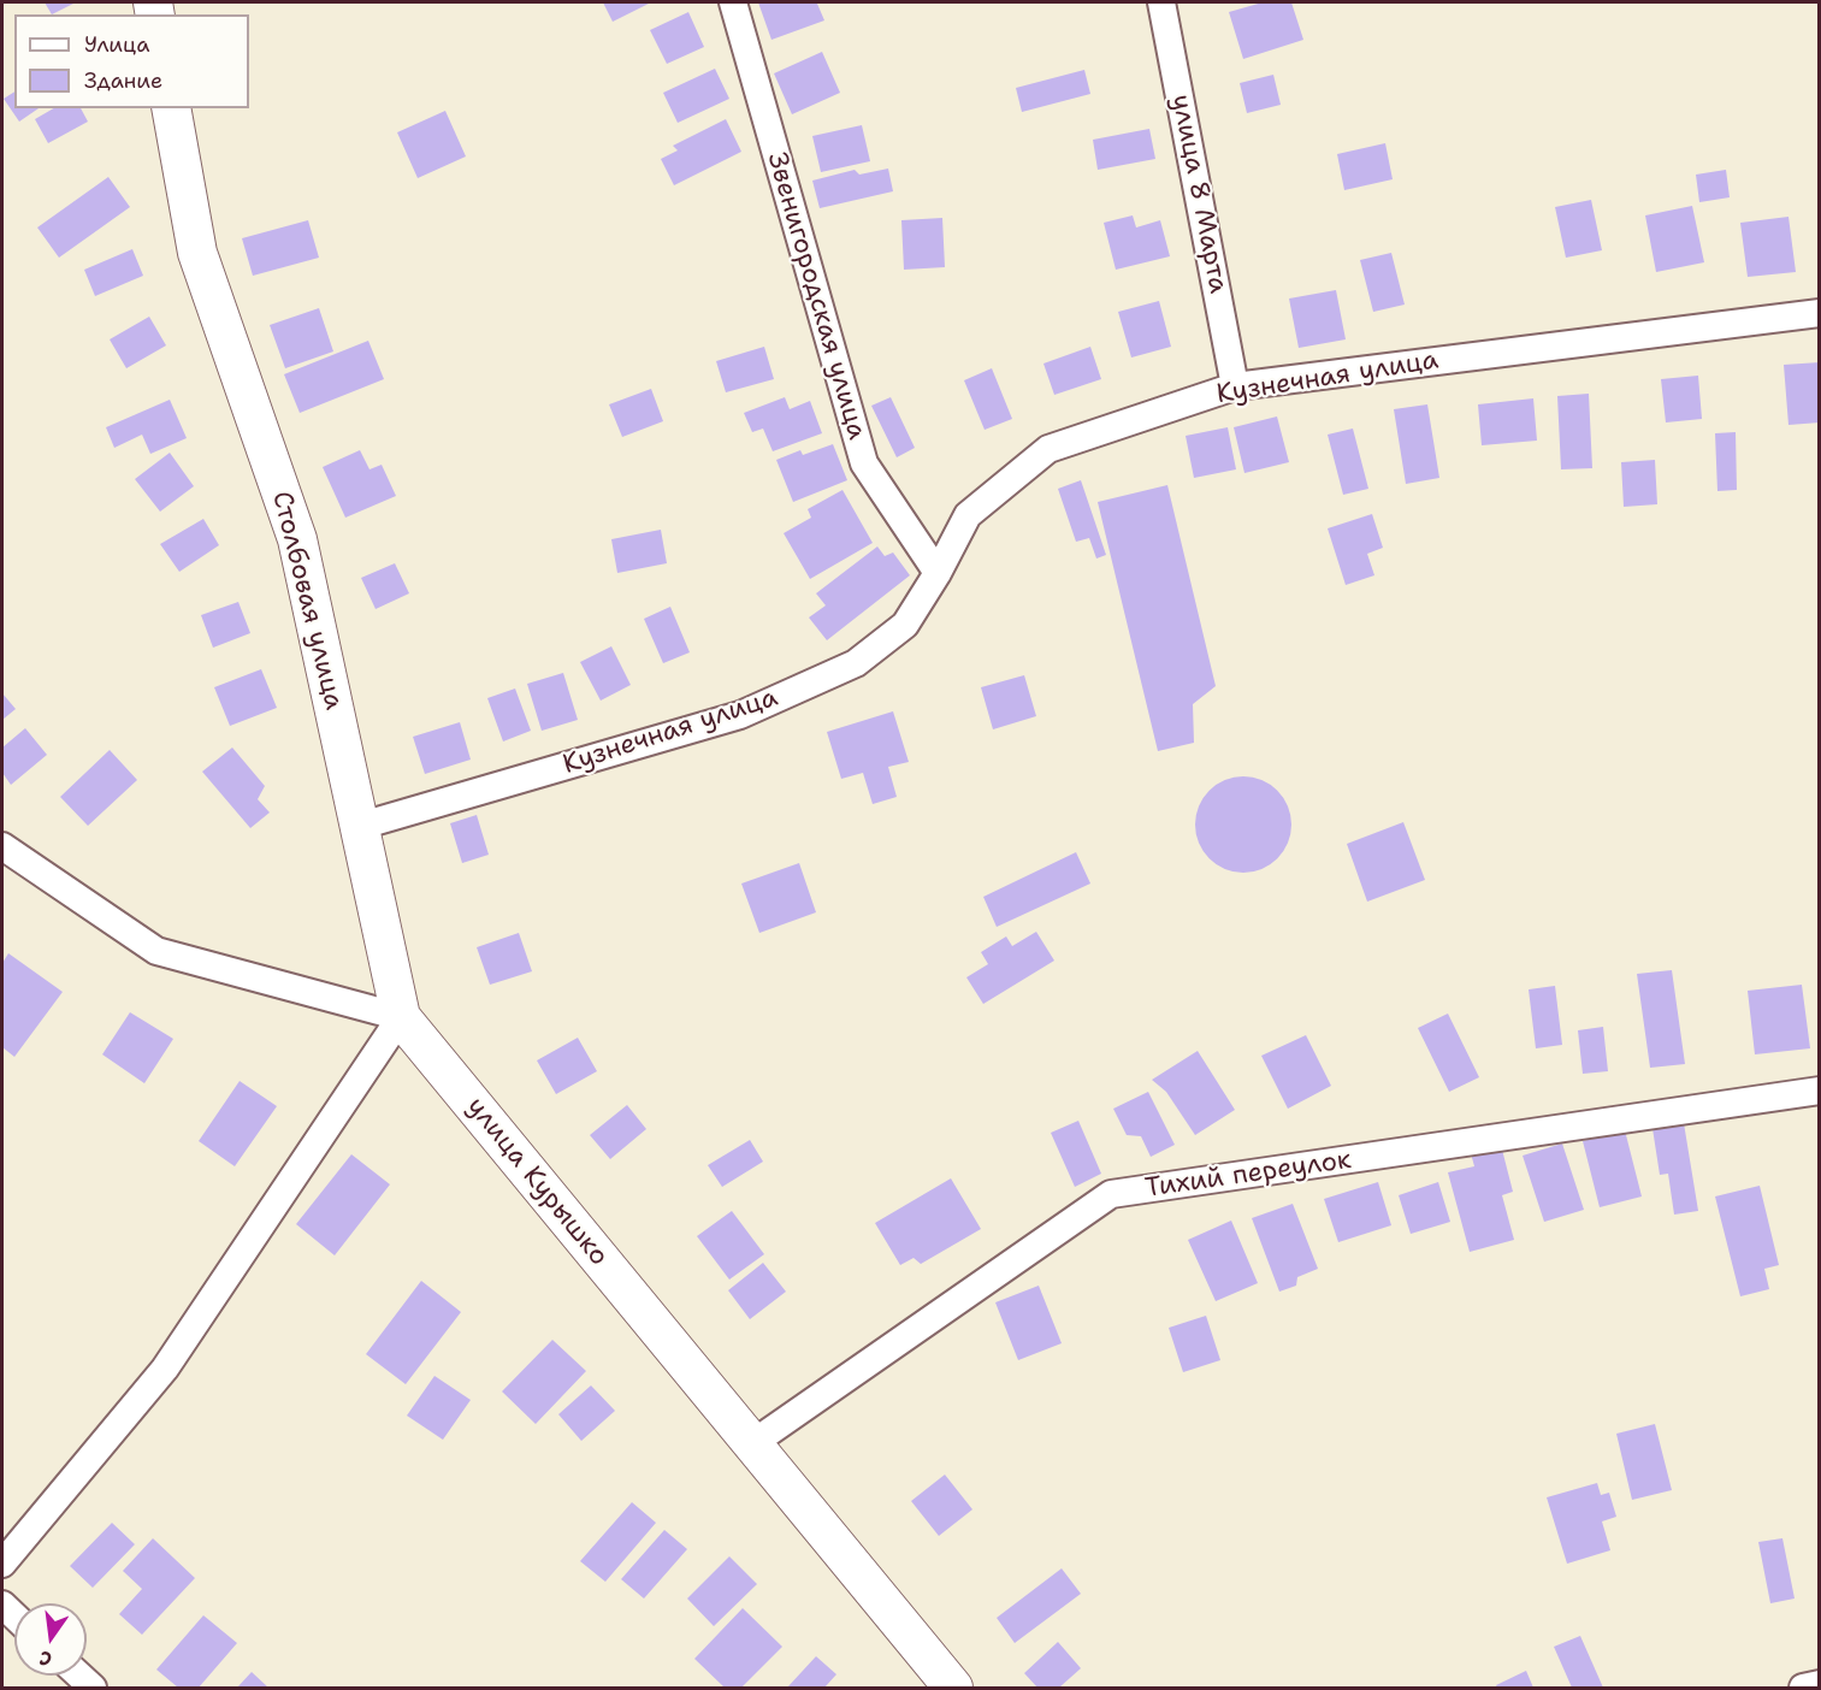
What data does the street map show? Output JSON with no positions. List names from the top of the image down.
{
  "streets": {
    "street": [
      "улица 8 Марта",
      "Звенигородская улица",
      "Кузнечная улица",
      "Столбовая улица",
      "Тихий переулок",
      "улица Курышко"
    ]
  },
  "crossings": [
    ["улица 8 Марта", "Кузнечная улица"],
    ["Звенигородская улица", "Кузнечная улица"],
    ["Кузнечная улица", "Столбовая улица"],
    ["Столбовая улица", "улица Курышко"],
    ["Тихий переулок", "улица Курышко"]
  ],
  "legend": ["Улица", "Здание"],
  "north": "bottom"
}
